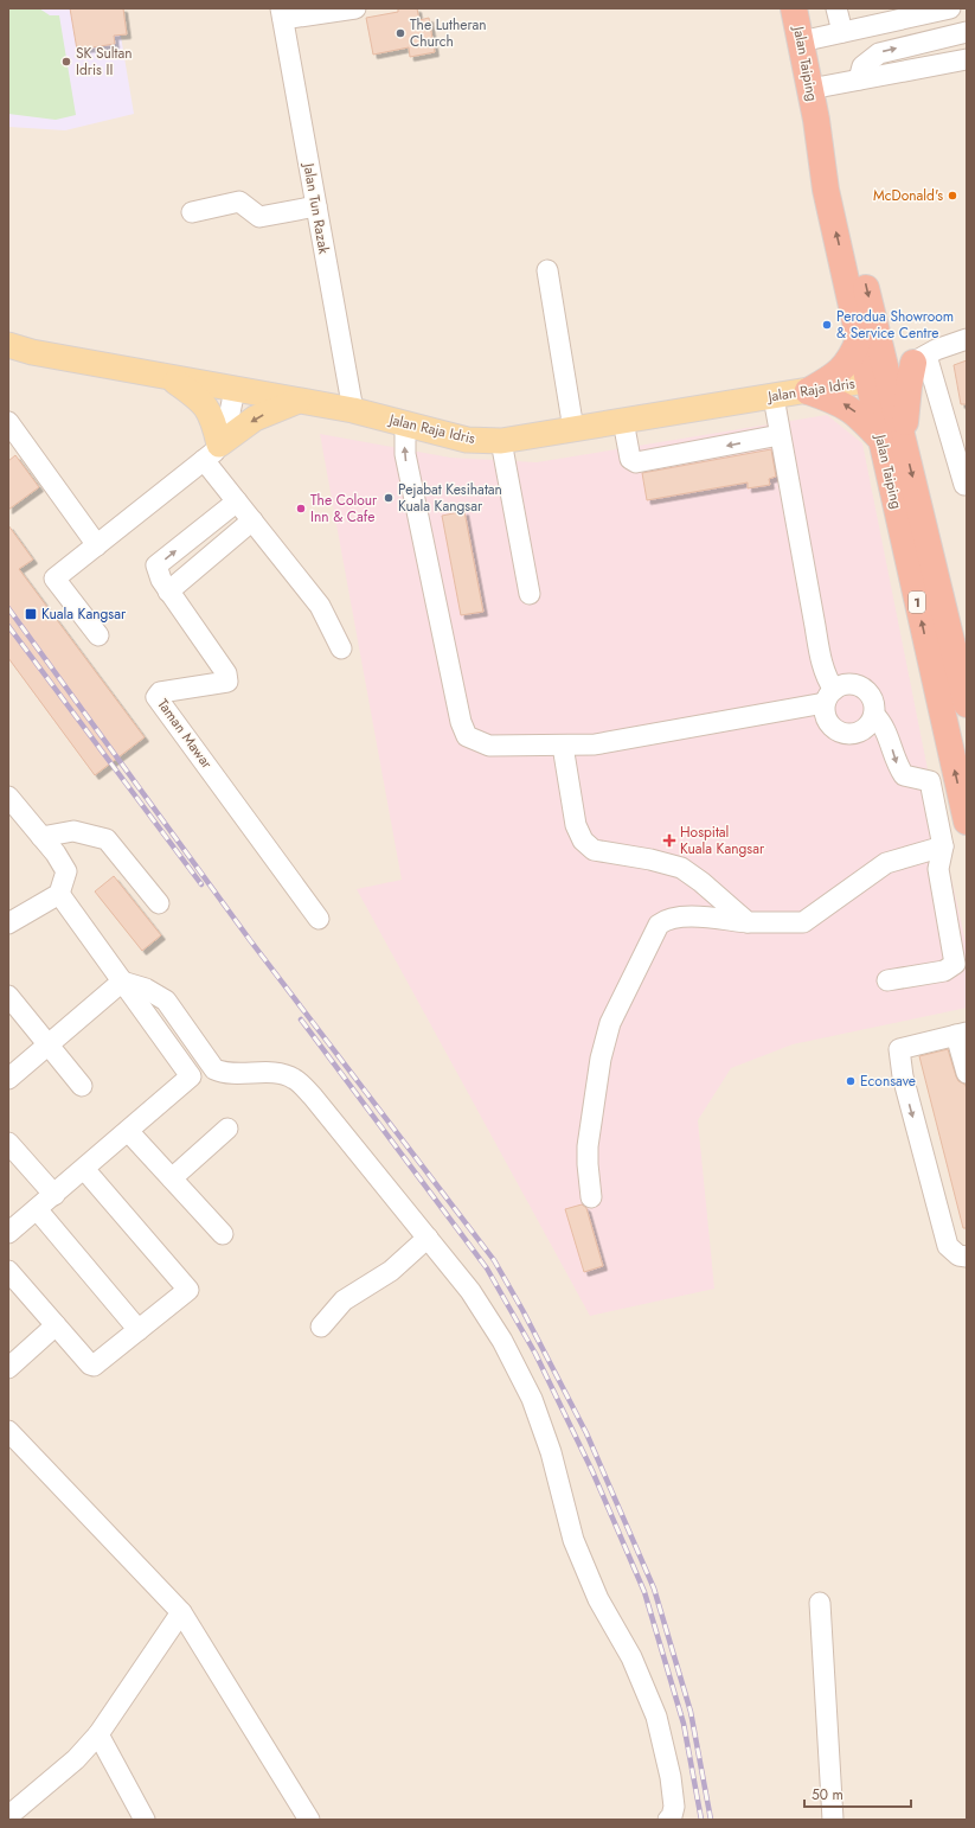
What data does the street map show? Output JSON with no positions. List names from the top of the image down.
{
  "streets": {
    "highway": ["Jalan Taiping", "1"],
    "main road": ["Jalan Raja Idris"],
    "street": ["Jalan Tun Razak", "Taman Mawar"]
  },
  "crossings": [
    ["Jalan Taiping", "Jalan Raja Idris"],
    ["Jalan Tun Razak", "Jalan Raja Idris"]
  ],
  "places": {
    "other": [
      "The Lutheran Church",
      "SK Sultan Idris II",
      "McDonald's",
      "Perodua Showroom & Service Centre",
      "Pejabat Kesihatan Kuala Kangsar",
      "The Colour Inn & Cafe",
      "Econsave"
    ],
    "transit": ["Kuala Kangsar"],
    "health": ["Hospital Kuala Kangsar"]
  },
  "scale_bar": "50 m"
}
